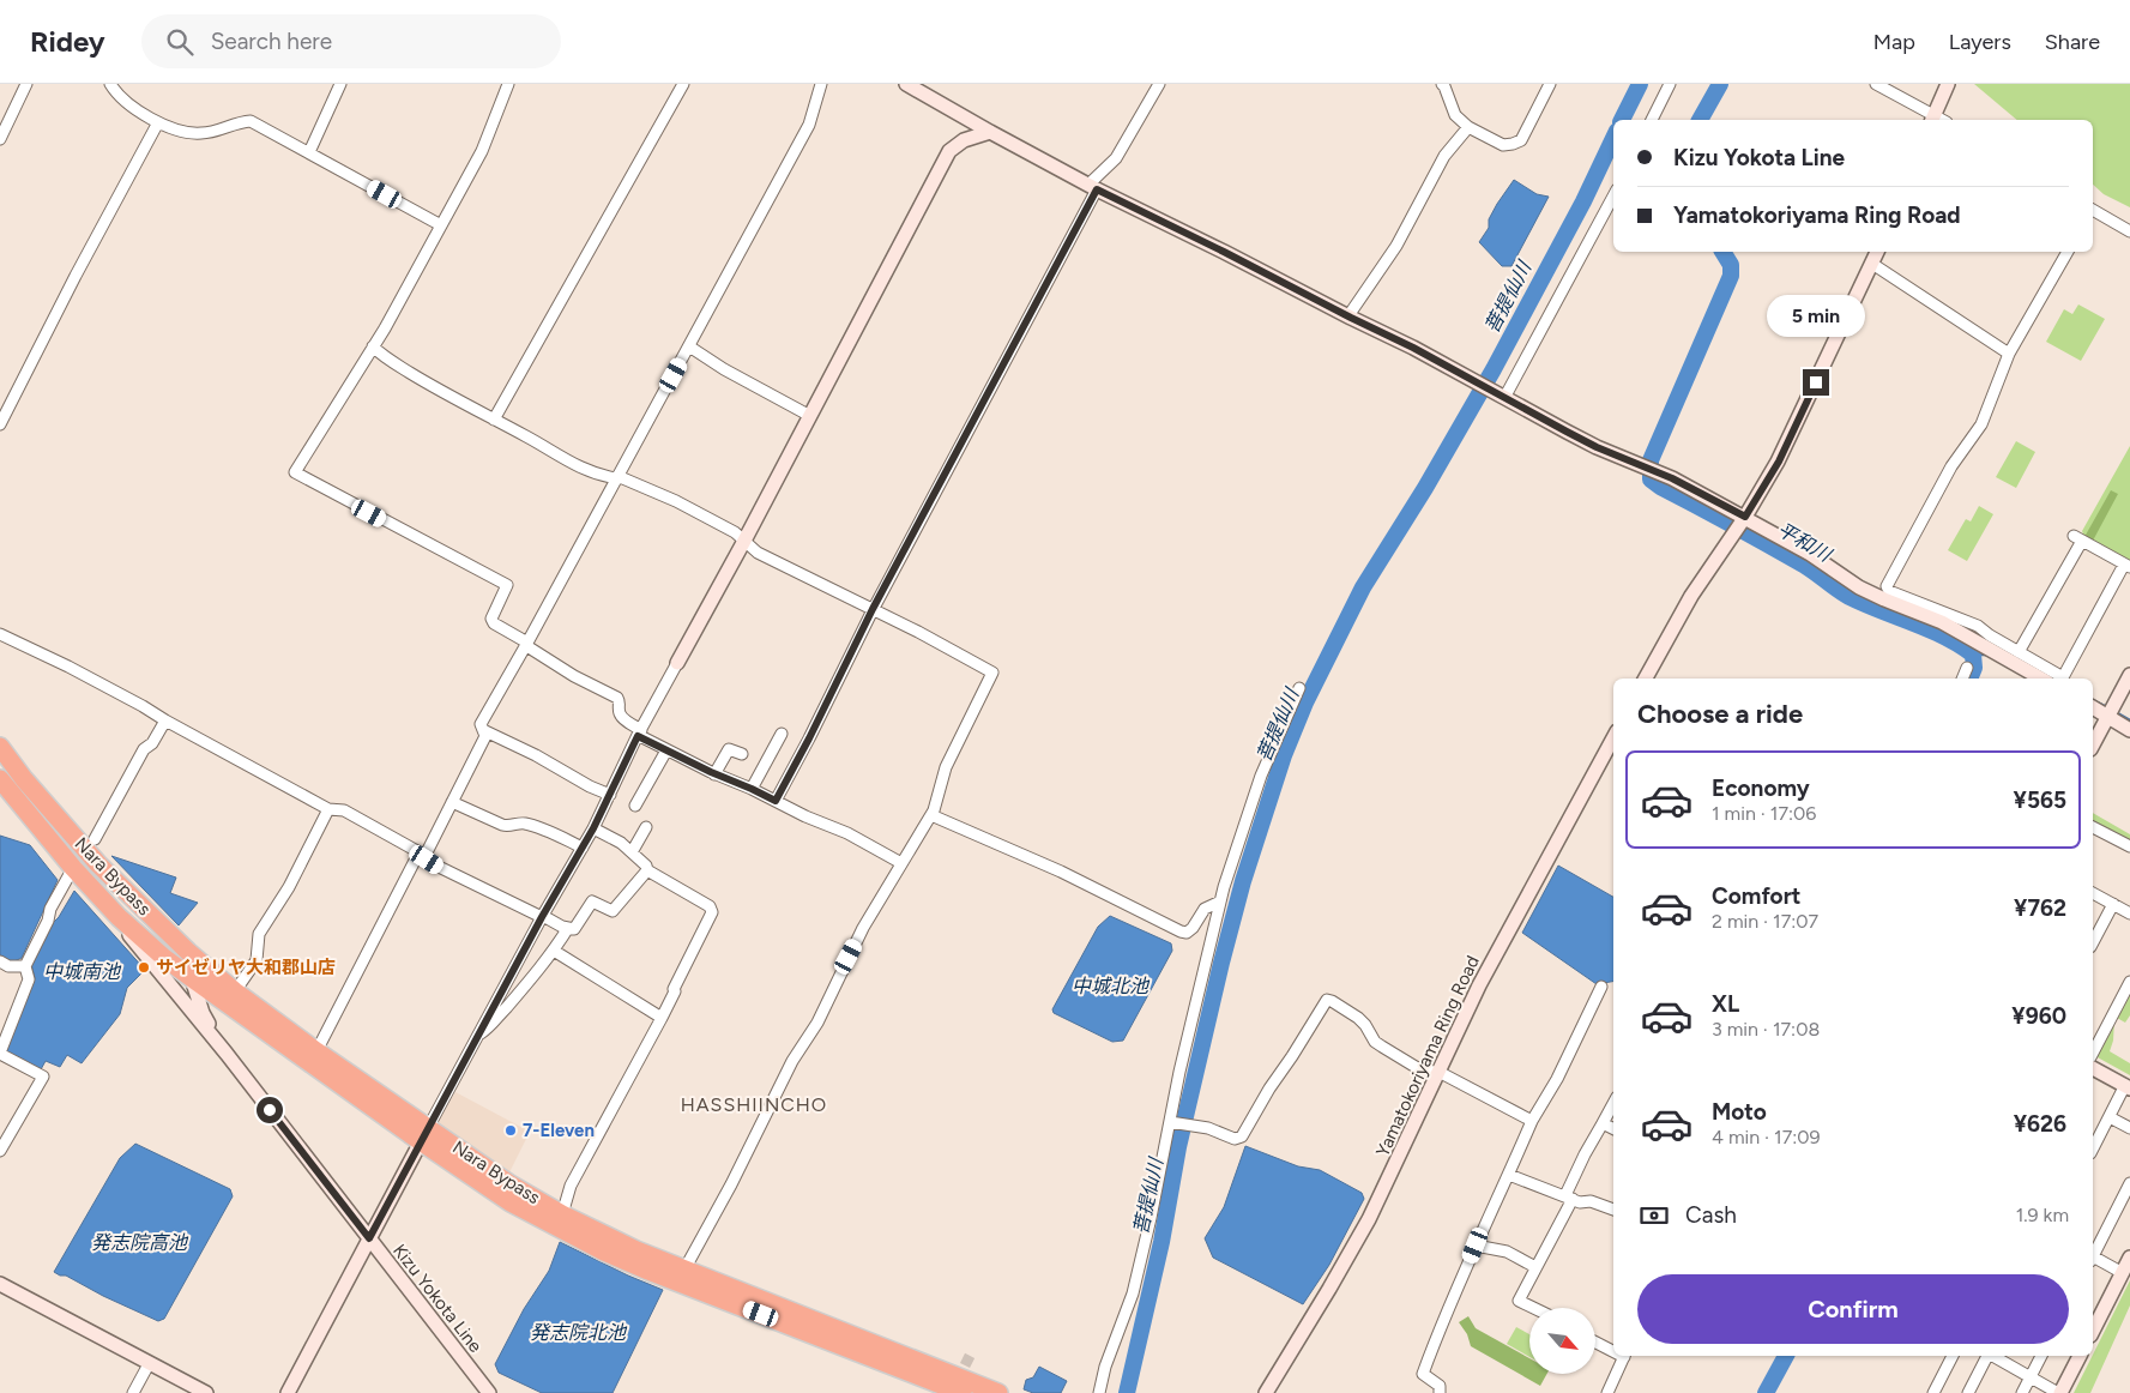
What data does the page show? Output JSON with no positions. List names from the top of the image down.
{
  "streets": {
    "highway": ["Nara Bypass"],
    "street": ["Yamatokoriyama Ring Road", "Kizu Yokota Line"]
  },
  "crossings": [
    ["Nara Bypass", "Kizu Yokota Line"]
  ],
  "districts": ["HASSHIINCHO"],
  "water": [
    "菩提仙川",
    "平和川",
    "中城南池",
    "中城北池",
    "発志院高池",
    "発志院北池"
  ],
  "places": ["サイゼリヤ大和郡山店", "7-Eleven"],
  "north": "bottom right",
  "page": {
    "header": "Ridey",
    "search": "Search here",
    "nav": ["Map", "Layers", "Share"],
    "banner": ["Kizu Yokota Line", "Yamatokoriyama Ring Road"],
    "bubble": "5 min",
    "heading": "Choose a ride",
    "list": [
      {
        "name": "Economy",
        "note": "1 min · 17:06",
        "value": "¥565"
      },
      {
        "name": "Comfort",
        "note": "2 min · 17:07",
        "value": "¥762"
      },
      {
        "name": "XL",
        "note": "3 min · 17:08",
        "value": "¥960"
      },
      {
        "name": "Moto",
        "note": "4 min · 17:09",
        "value": "¥626"
      }
    ],
    "pay": ["Cash", "1.9 km"],
    "buttons": "Confirm"
  }
}
